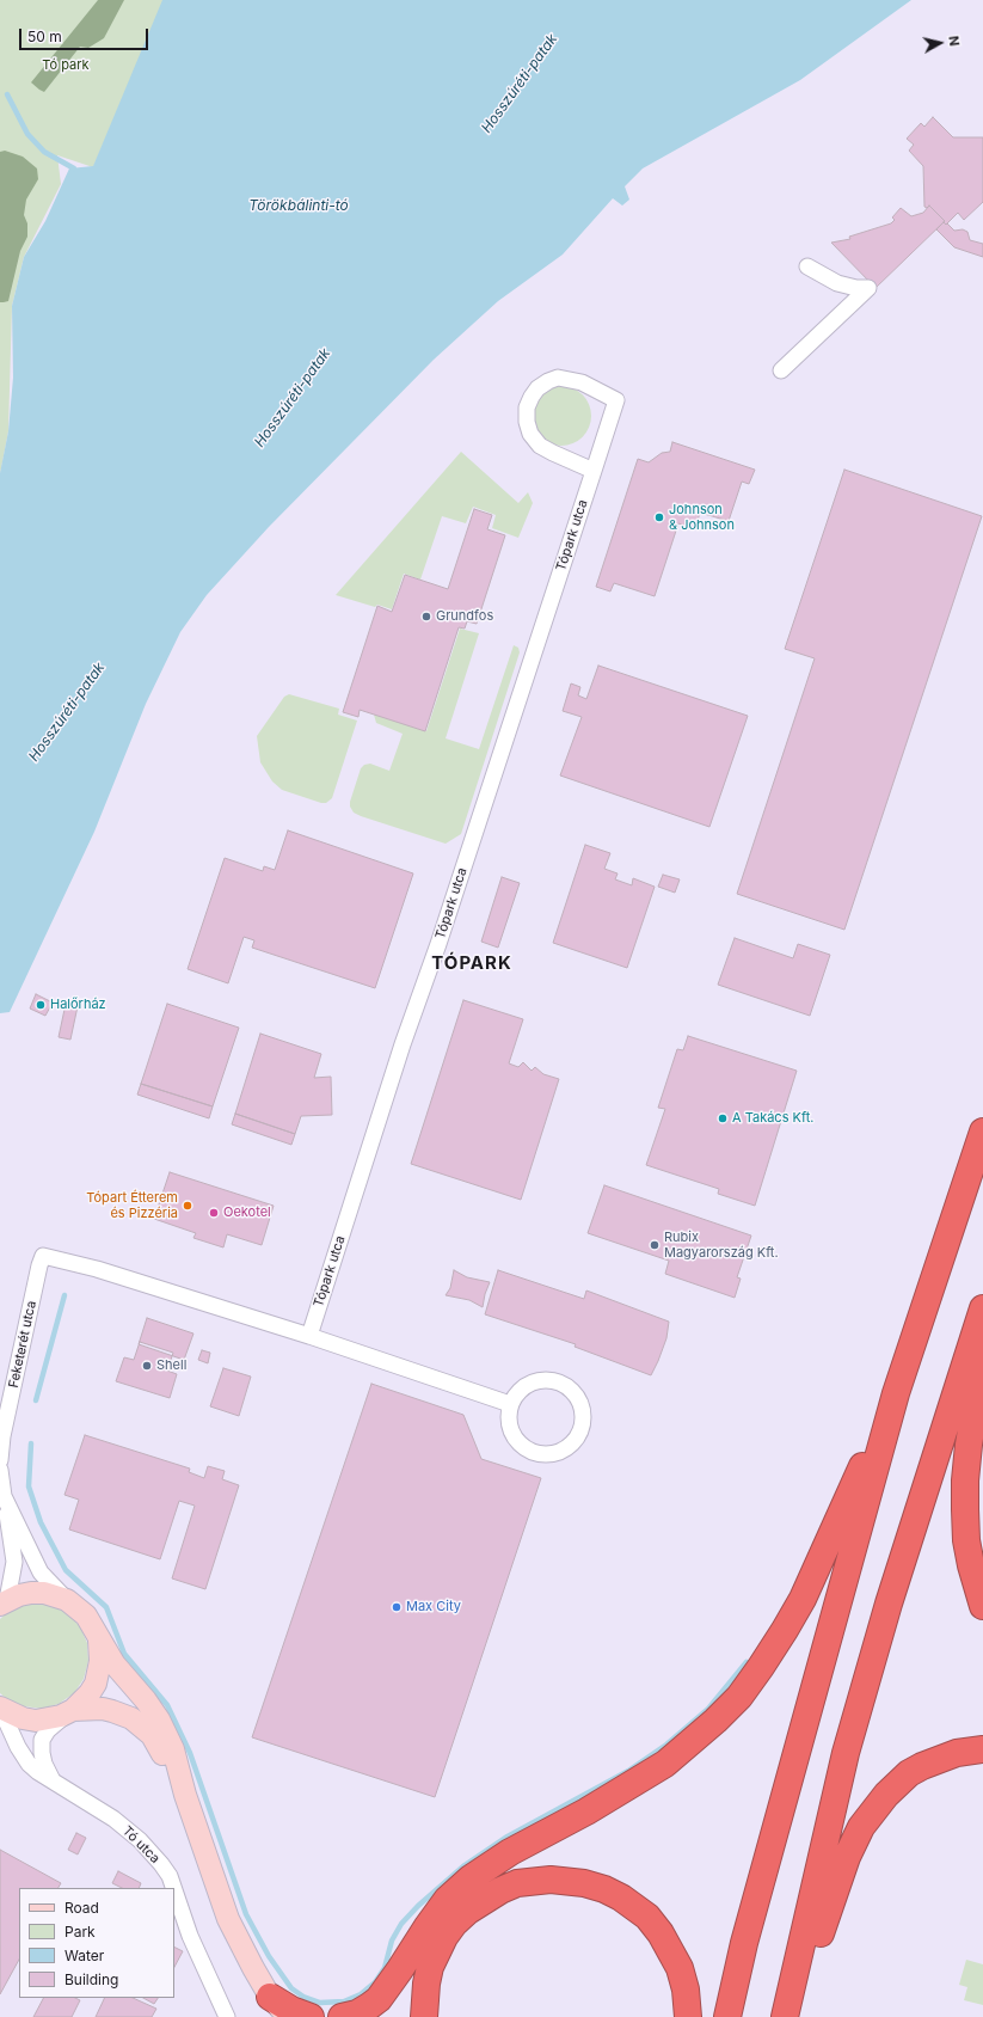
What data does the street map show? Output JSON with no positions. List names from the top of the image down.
{
  "streets": {
    "street": ["Tópark utca", "Feketerét utca", "Tó utca"]
  },
  "crossings": [
    ["Tópark utca", "Feketerét utca"]
  ],
  "districts": ["TÓPARK"],
  "water": ["Hosszúréti-patak", "Törökbálinti-tó"],
  "parks": ["Tó park"],
  "places": [
    "Johnson & Johnson",
    "Grundfos",
    "Halőrház",
    "A Takács Kft.",
    "Tópart Étterem és Pizzéria",
    "Oekotel",
    "Rubix Magyarország Kft.",
    "Shell",
    "Max City"
  ],
  "legend": [
    "Road",
    "Park",
    "Water",
    "Building"
  ],
  "scale_bar": "50 m",
  "north": "right"
}
